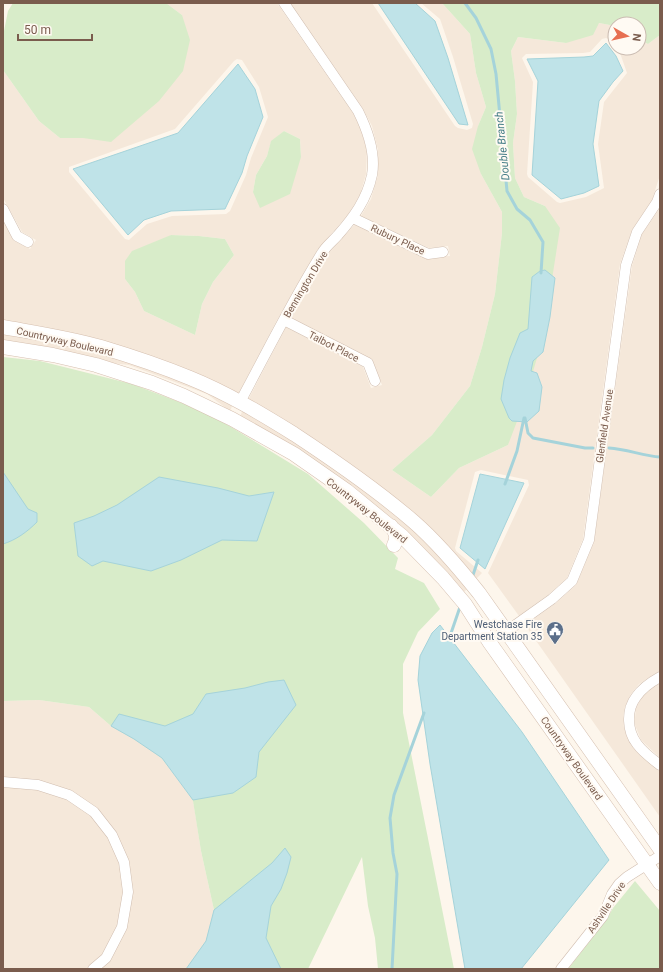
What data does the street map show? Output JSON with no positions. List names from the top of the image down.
{
  "streets": {
    "street": [
      "Rubury Place",
      "Bennington Drive",
      "Countryway Boulevard",
      "Talbot Place",
      "Glenfield Avenue",
      "Ashville Drive"
    ]
  },
  "crossings": [
    ["Rubury Place", "Bennington Drive"],
    ["Bennington Drive", "Countryway Boulevard"],
    ["Bennington Drive", "Talbot Place"],
    ["Countryway Boulevard", "Glenfield Avenue"],
    ["Countryway Boulevard", "Ashville Drive"]
  ],
  "water": ["Double Branch"],
  "places": {
    "public building": ["Westchase Fire Department Station 35"]
  },
  "scale_bar": "50 m",
  "north": "right"
}
